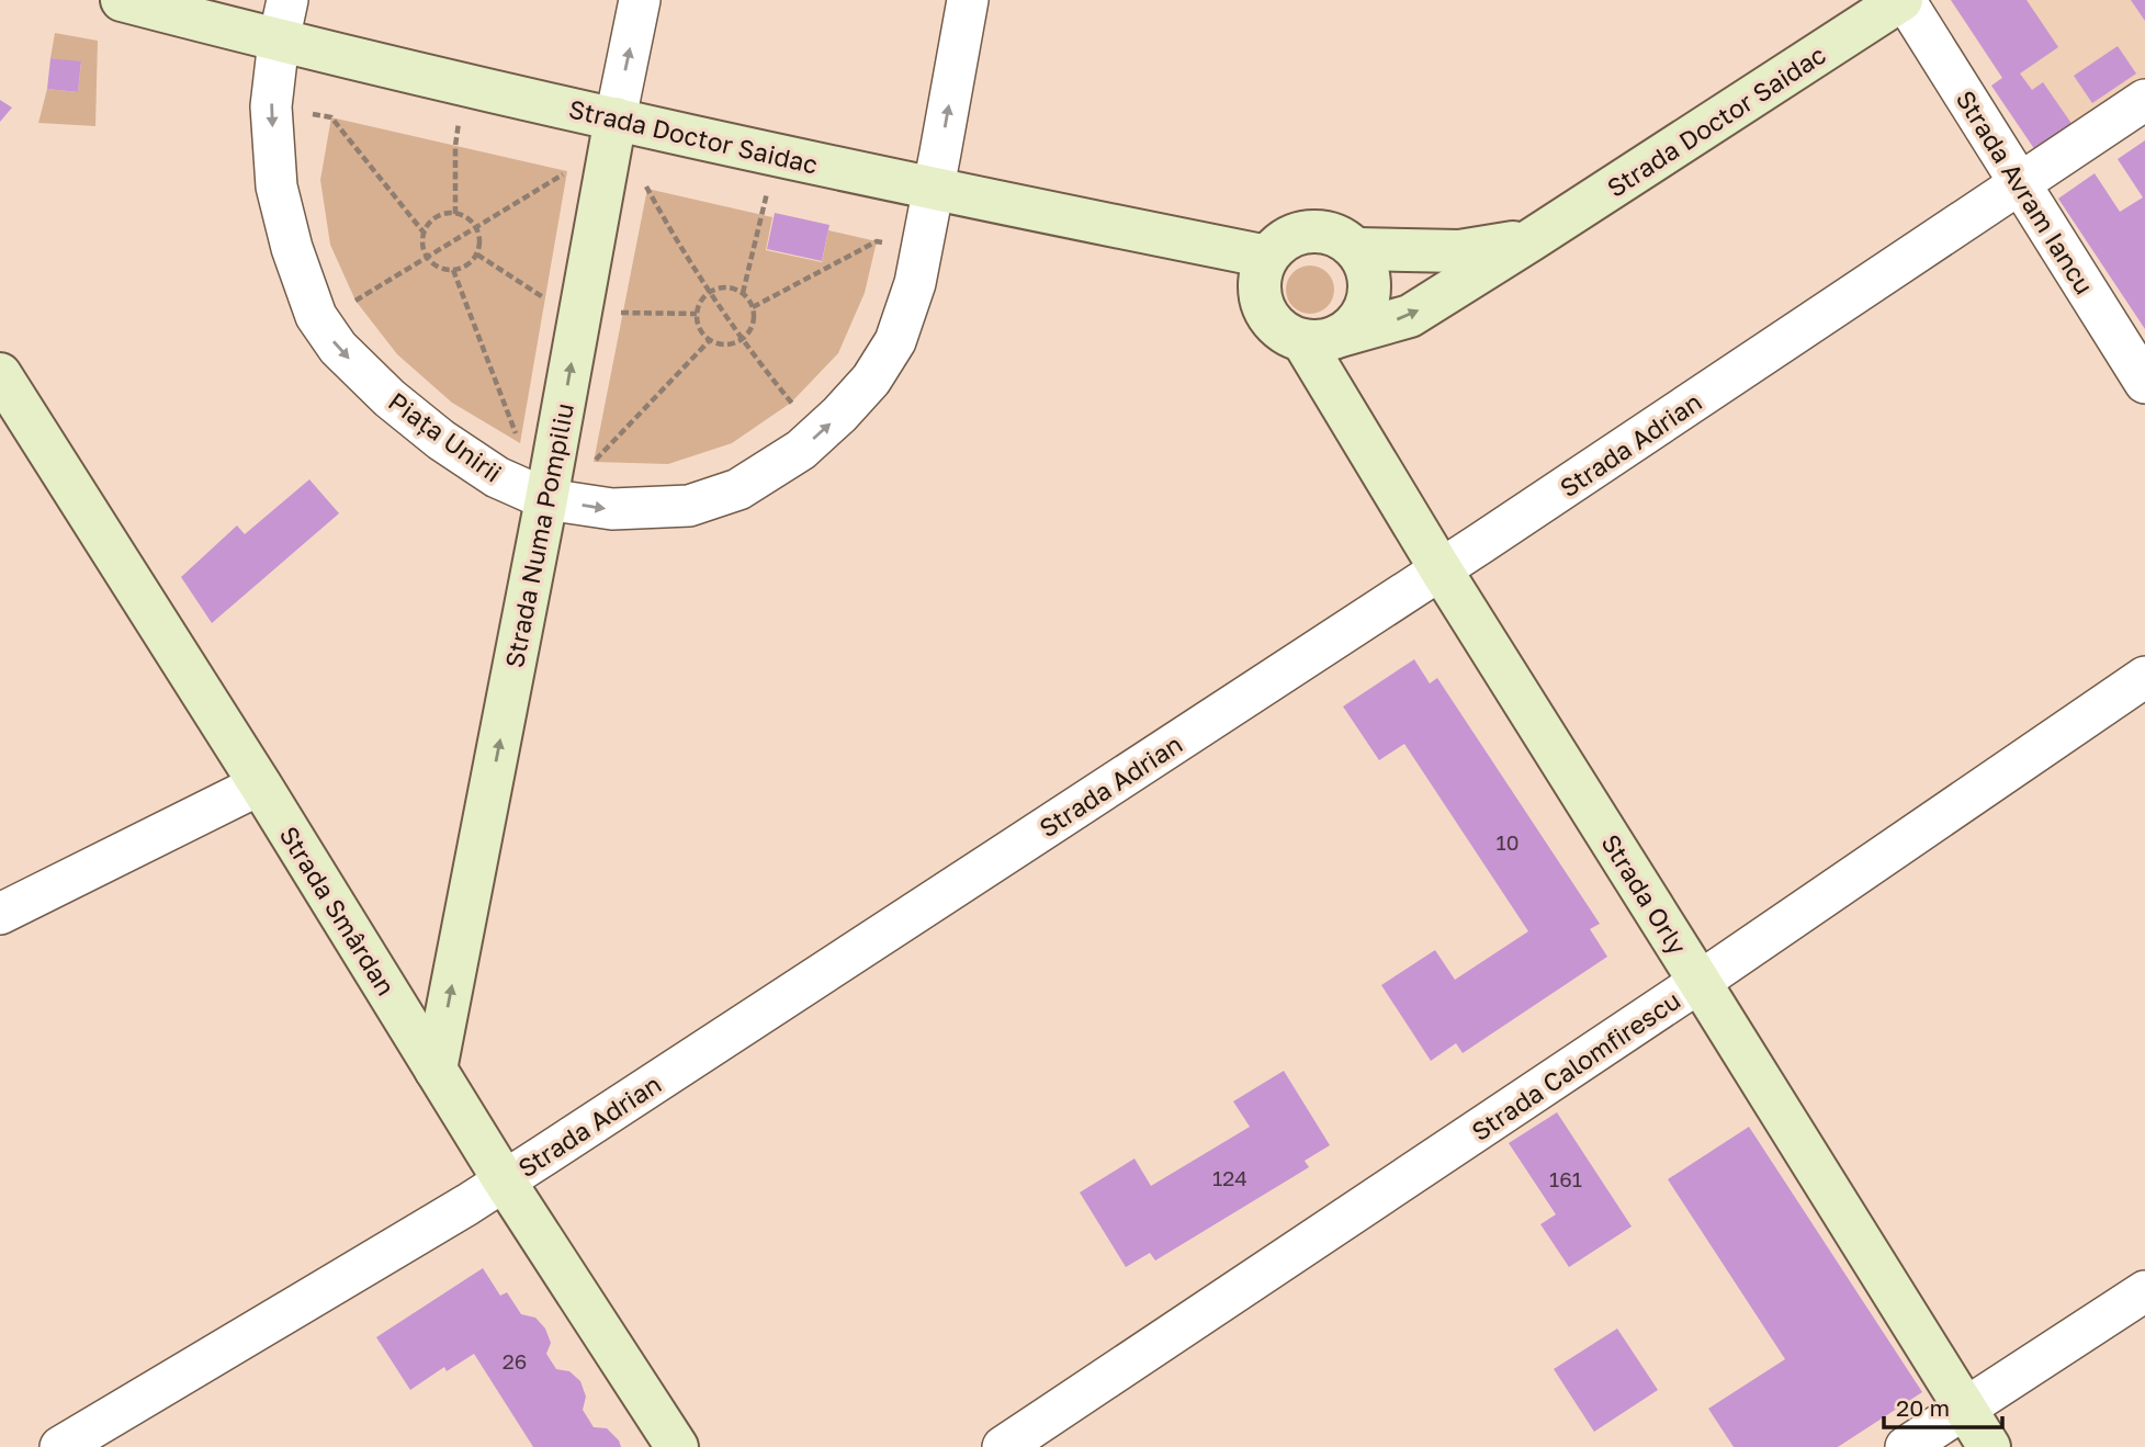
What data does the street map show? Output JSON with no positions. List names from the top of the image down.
{
  "streets": {
    "street": [
      "Strada Doctor Saidac",
      "Strada Avram Iancu",
      "Piața Unirii",
      "Strada Adrian",
      "Strada Numa Pompiliu",
      "Strada Orly",
      "Strada Smârdan",
      "Strada Calomfirescu"
    ]
  },
  "crossings": [
    ["Strada Doctor Saidac", "Strada Avram Iancu"],
    ["Strada Doctor Saidac", "Piața Unirii"],
    ["Strada Doctor Saidac", "Strada Numa Pompiliu"],
    ["Strada Doctor Saidac", "Strada Orly"],
    ["Strada Avram Iancu", "Strada Adrian"],
    ["Piața Unirii", "Strada Numa Pompiliu"],
    ["Strada Adrian", "Strada Orly"],
    ["Strada Adrian", "Strada Smârdan"],
    ["Strada Numa Pompiliu", "Strada Smârdan"],
    ["Strada Orly", "Strada Calomfirescu"]
  ],
  "one_way": ["Strada Numa Pompiliu"],
  "house_numbers": [
    "10",
    "124",
    "161",
    "26"
  ],
  "scale_bar": "20 m"
}
